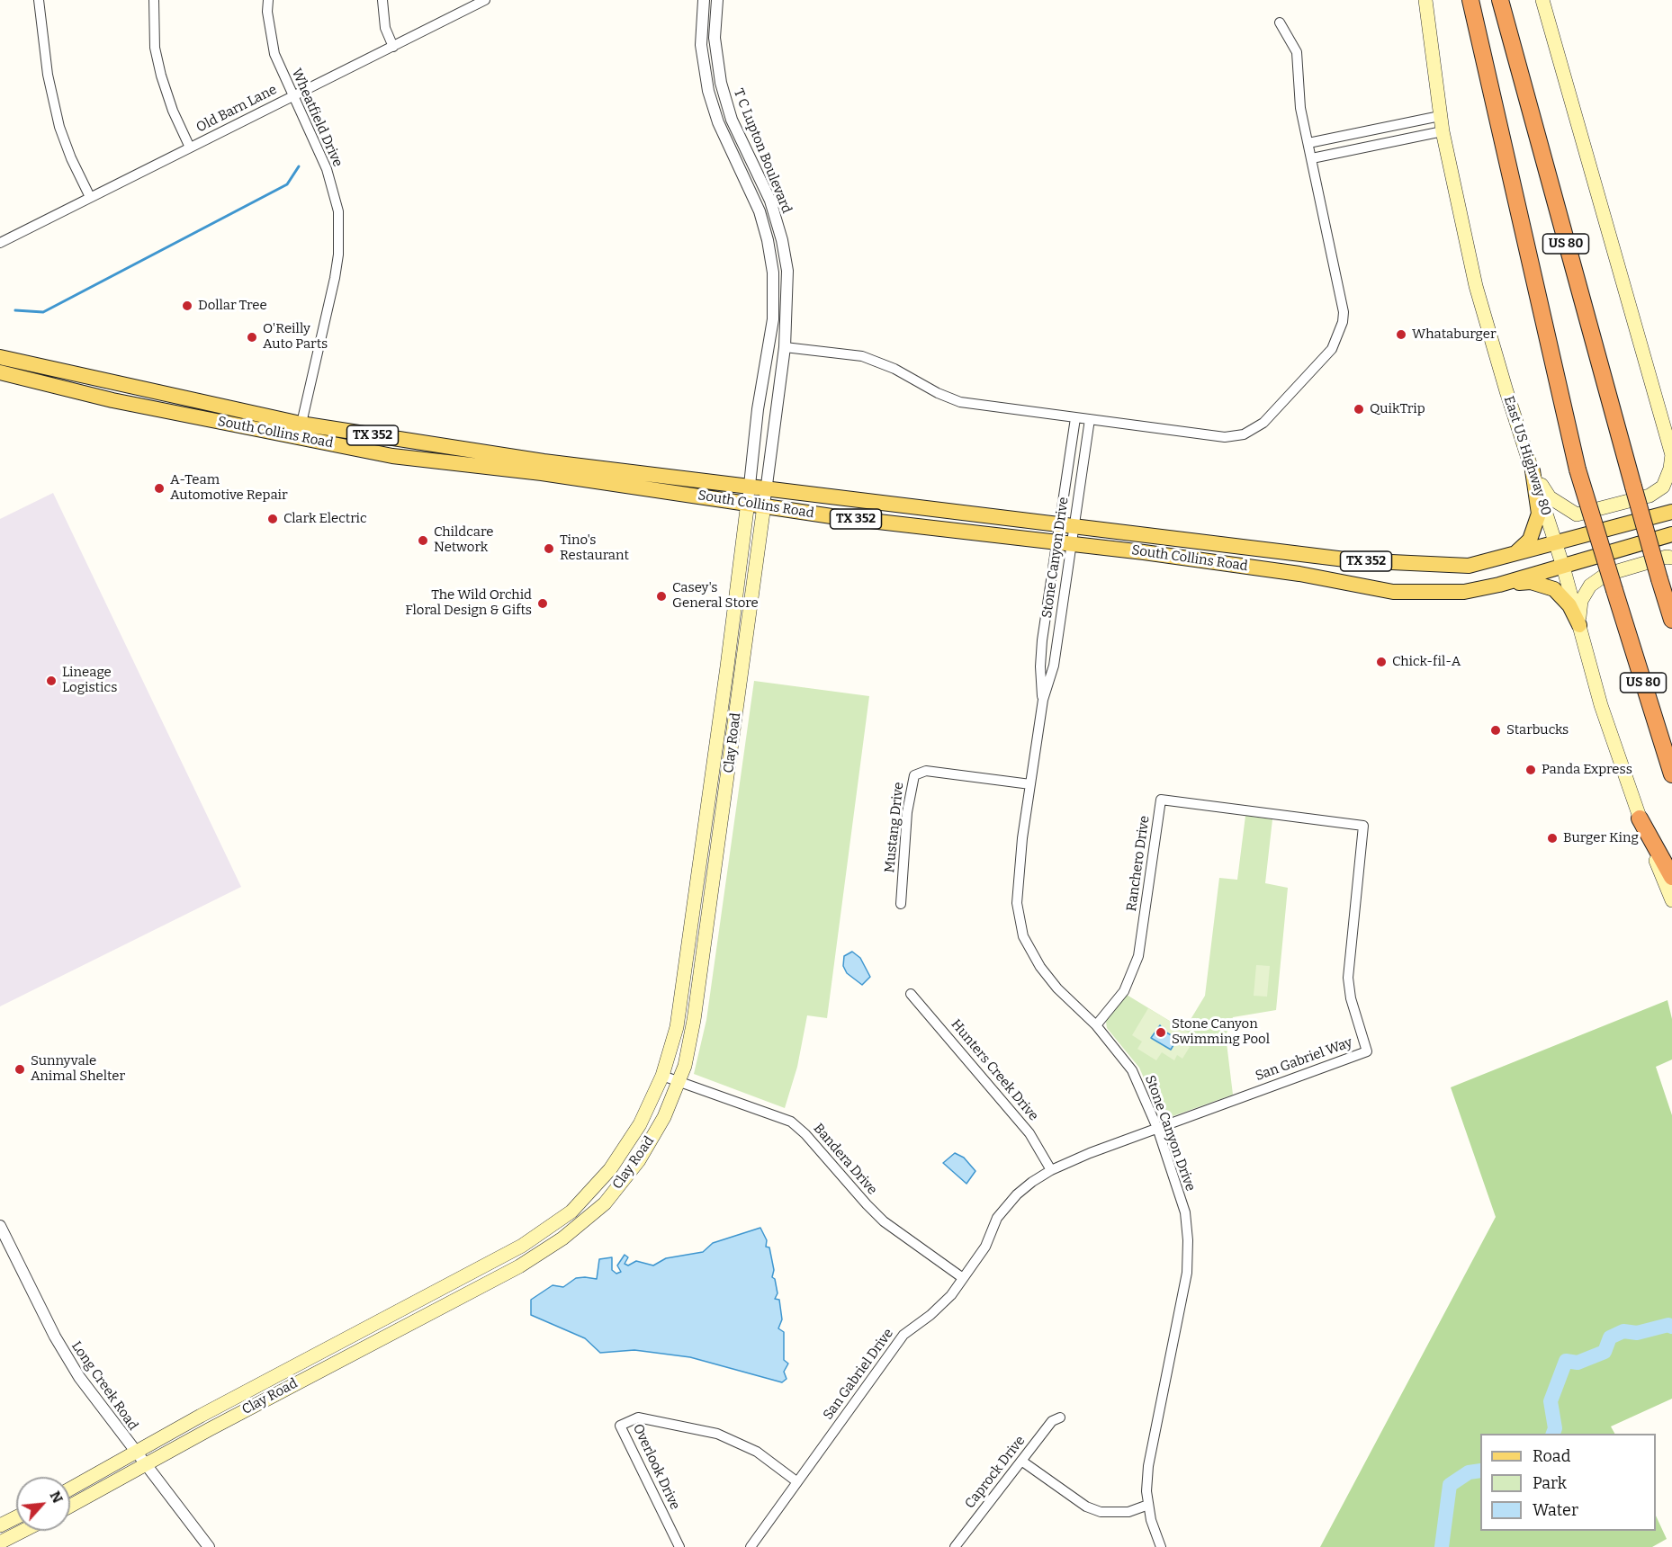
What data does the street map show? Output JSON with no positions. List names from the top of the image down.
{
  "streets": {
    "highway": ["US 80"],
    "main road": [
      "South Collins Road",
      "TX 352",
      "East US Highway 80",
      "Clay Road"
    ],
    "street": [
      "Old Barn Lane",
      "Wheatfield Drive",
      "T C Lupton Boulevard",
      "Stone Canyon Drive",
      "Mustang Drive",
      "Ranchero Drive",
      "San Gabriel Way",
      "Hunters Creek Drive",
      "Bandera Drive",
      "San Gabriel Drive",
      "Long Creek Road",
      "Overlook Drive",
      "Caprock Drive"
    ]
  },
  "crossings": [
    ["Old Barn Lane", "Wheatfield Drive"],
    ["Wheatfield Drive", "South Collins Road"],
    ["T C Lupton Boulevard", "South Collins Road"],
    ["T C Lupton Boulevard", "Clay Road"],
    ["South Collins Road", "East US Highway 80"],
    ["South Collins Road", "Stone Canyon Drive"],
    ["South Collins Road", "Clay Road"],
    ["Stone Canyon Drive", "Mustang Drive"],
    ["Stone Canyon Drive", "Ranchero Drive"],
    ["Stone Canyon Drive", "San Gabriel Way"],
    ["Stone Canyon Drive", "San Gabriel Drive"],
    ["Clay Road", "Bandera Drive"],
    ["Clay Road", "Long Creek Road"],
    ["Ranchero Drive", "San Gabriel Way"],
    ["San Gabriel Way", "San Gabriel Drive"],
    ["Hunters Creek Drive", "San Gabriel Drive"],
    ["Bandera Drive", "San Gabriel Drive"],
    ["San Gabriel Drive", "Overlook Drive"]
  ],
  "places": [
    "Dollar Tree",
    "Whataburger",
    "O'Reilly Auto Parts",
    "QuikTrip",
    "A-Team Automotive Repair",
    "Clark Electric",
    "Childcare Network",
    "Tino's Restaurant",
    "Casey's General Store",
    "The Wild Orchid Floral Design & Gifts",
    "Chick-fil-A",
    "Lineage Logistics",
    "Starbucks",
    "Panda Express",
    "Burger King",
    "Stone Canyon Swimming Pool",
    "Sunnyvale Animal Shelter"
  ],
  "legend": ["Road", "Park", "Water"],
  "north": "top right"
}
